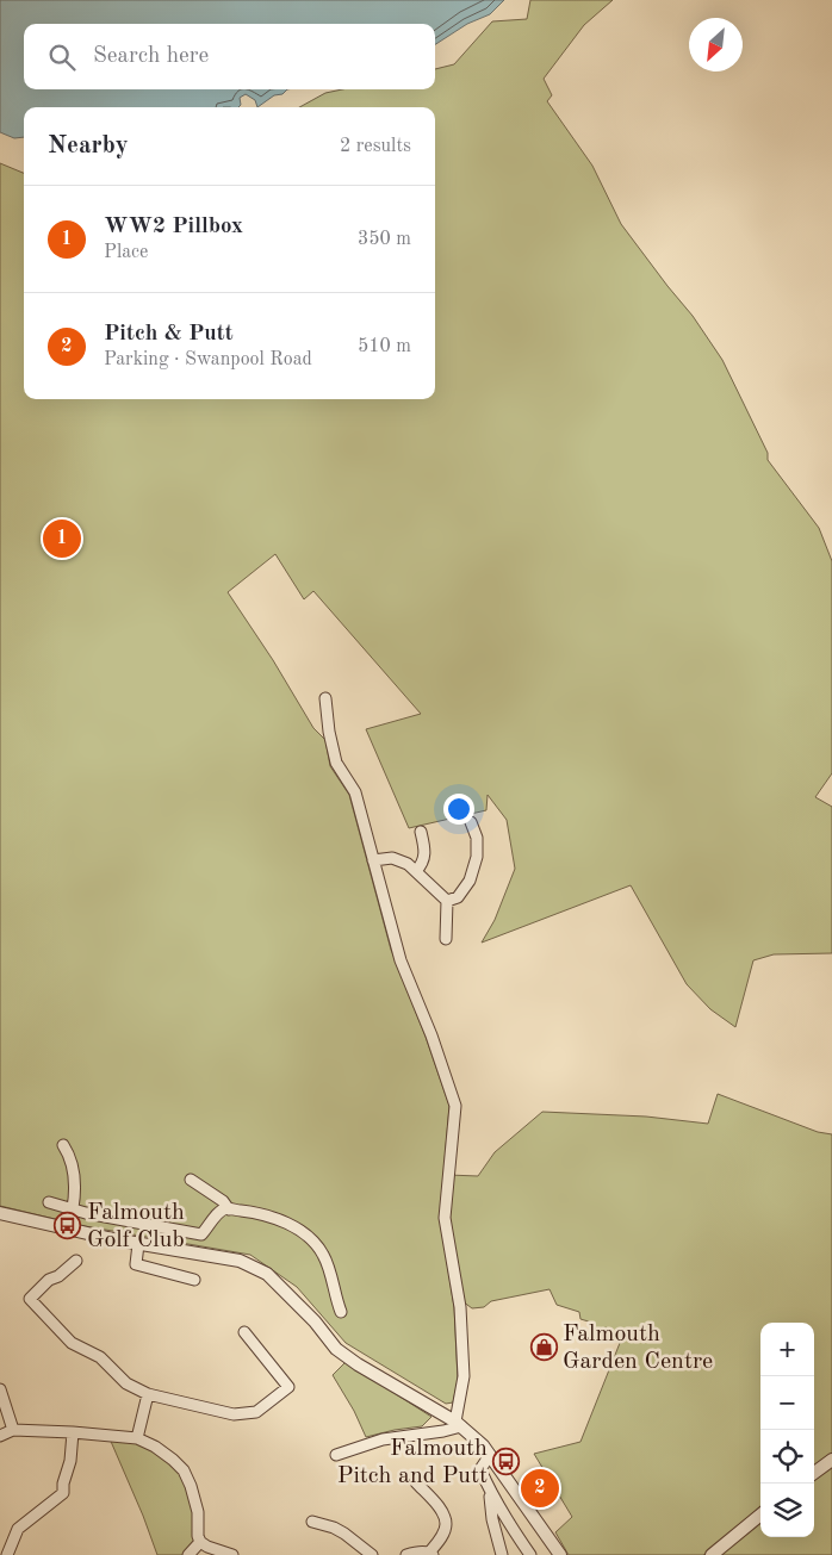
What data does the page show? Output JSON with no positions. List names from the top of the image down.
{
  "places": {
    "bus stop": ["Falmouth Golf Club", "Falmouth Pitch and Putt"],
    "shop": ["Falmouth Garden Centre"]
  },
  "north": "bottom left",
  "page": {
    "search": "Search here",
    "heading": ["Nearby", "2 results"],
    "list": [
      {
        "mark": "1",
        "name": "WW2 Pillbox",
        "note": "Place",
        "value": "350 m"
      },
      {
        "mark": "2",
        "name": "Pitch & Putt",
        "note": "Parking · Swanpool Road",
        "value": "510 m"
      }
    ],
    "pins": ["1", "2"],
    "map_buttons": ["+", "−"]
  }
}
